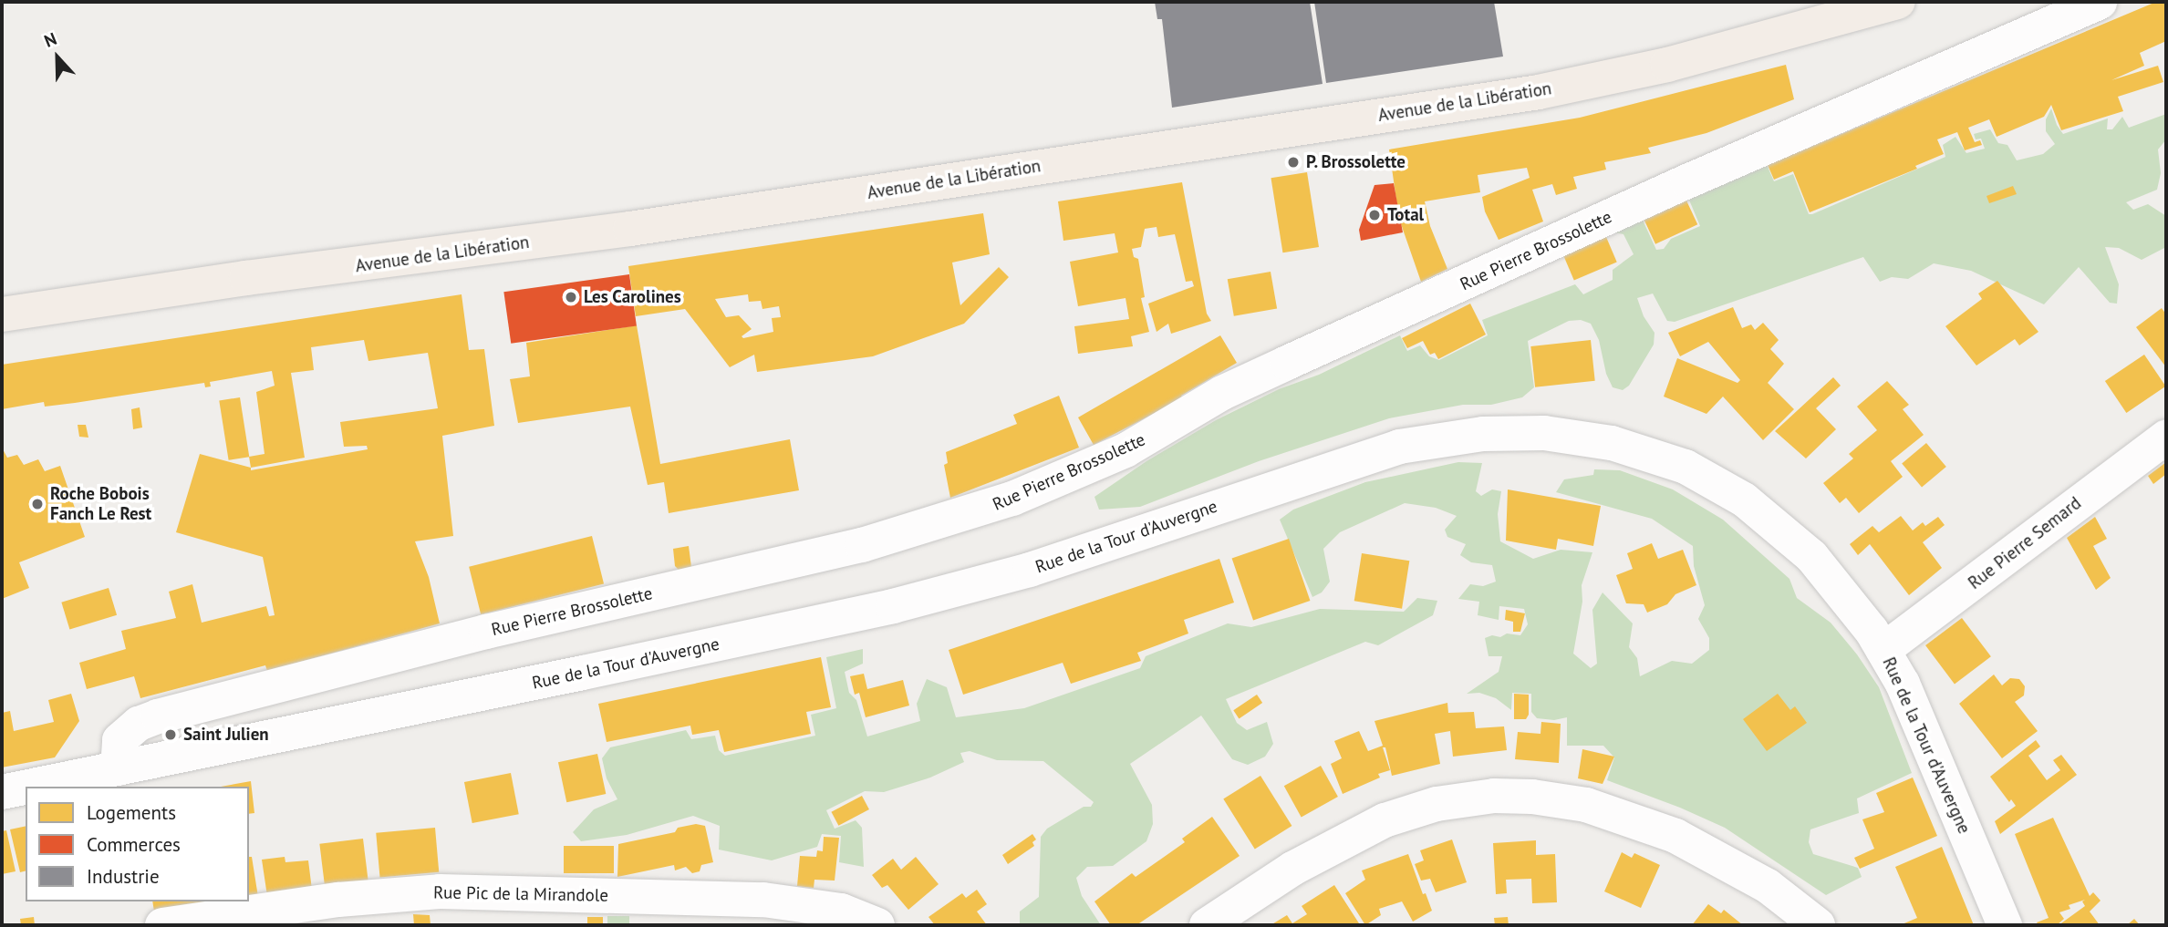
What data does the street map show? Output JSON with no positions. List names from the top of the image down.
{
  "streets": {
    "main road": ["Avenue de la Libération"],
    "street": [
      "Rue Pierre Brossolette",
      "Rue de la Tour d'Auvergne",
      "Rue Pierre Semard",
      "Rue Pic de la Mirandole"
    ]
  },
  "crossings": [
    ["Rue Pierre Brossolette", "Rue de la Tour d'Auvergne"],
    ["Rue de la Tour d'Auvergne", "Rue Pierre Semard"]
  ],
  "places": [
    "P. Brossolette",
    "Total",
    "Les Carolines",
    "Roche Bobois Fanch Le Rest",
    "Saint Julien"
  ],
  "legend": ["Logements", "Commerces", "Industrie"],
  "north": "top"
}
